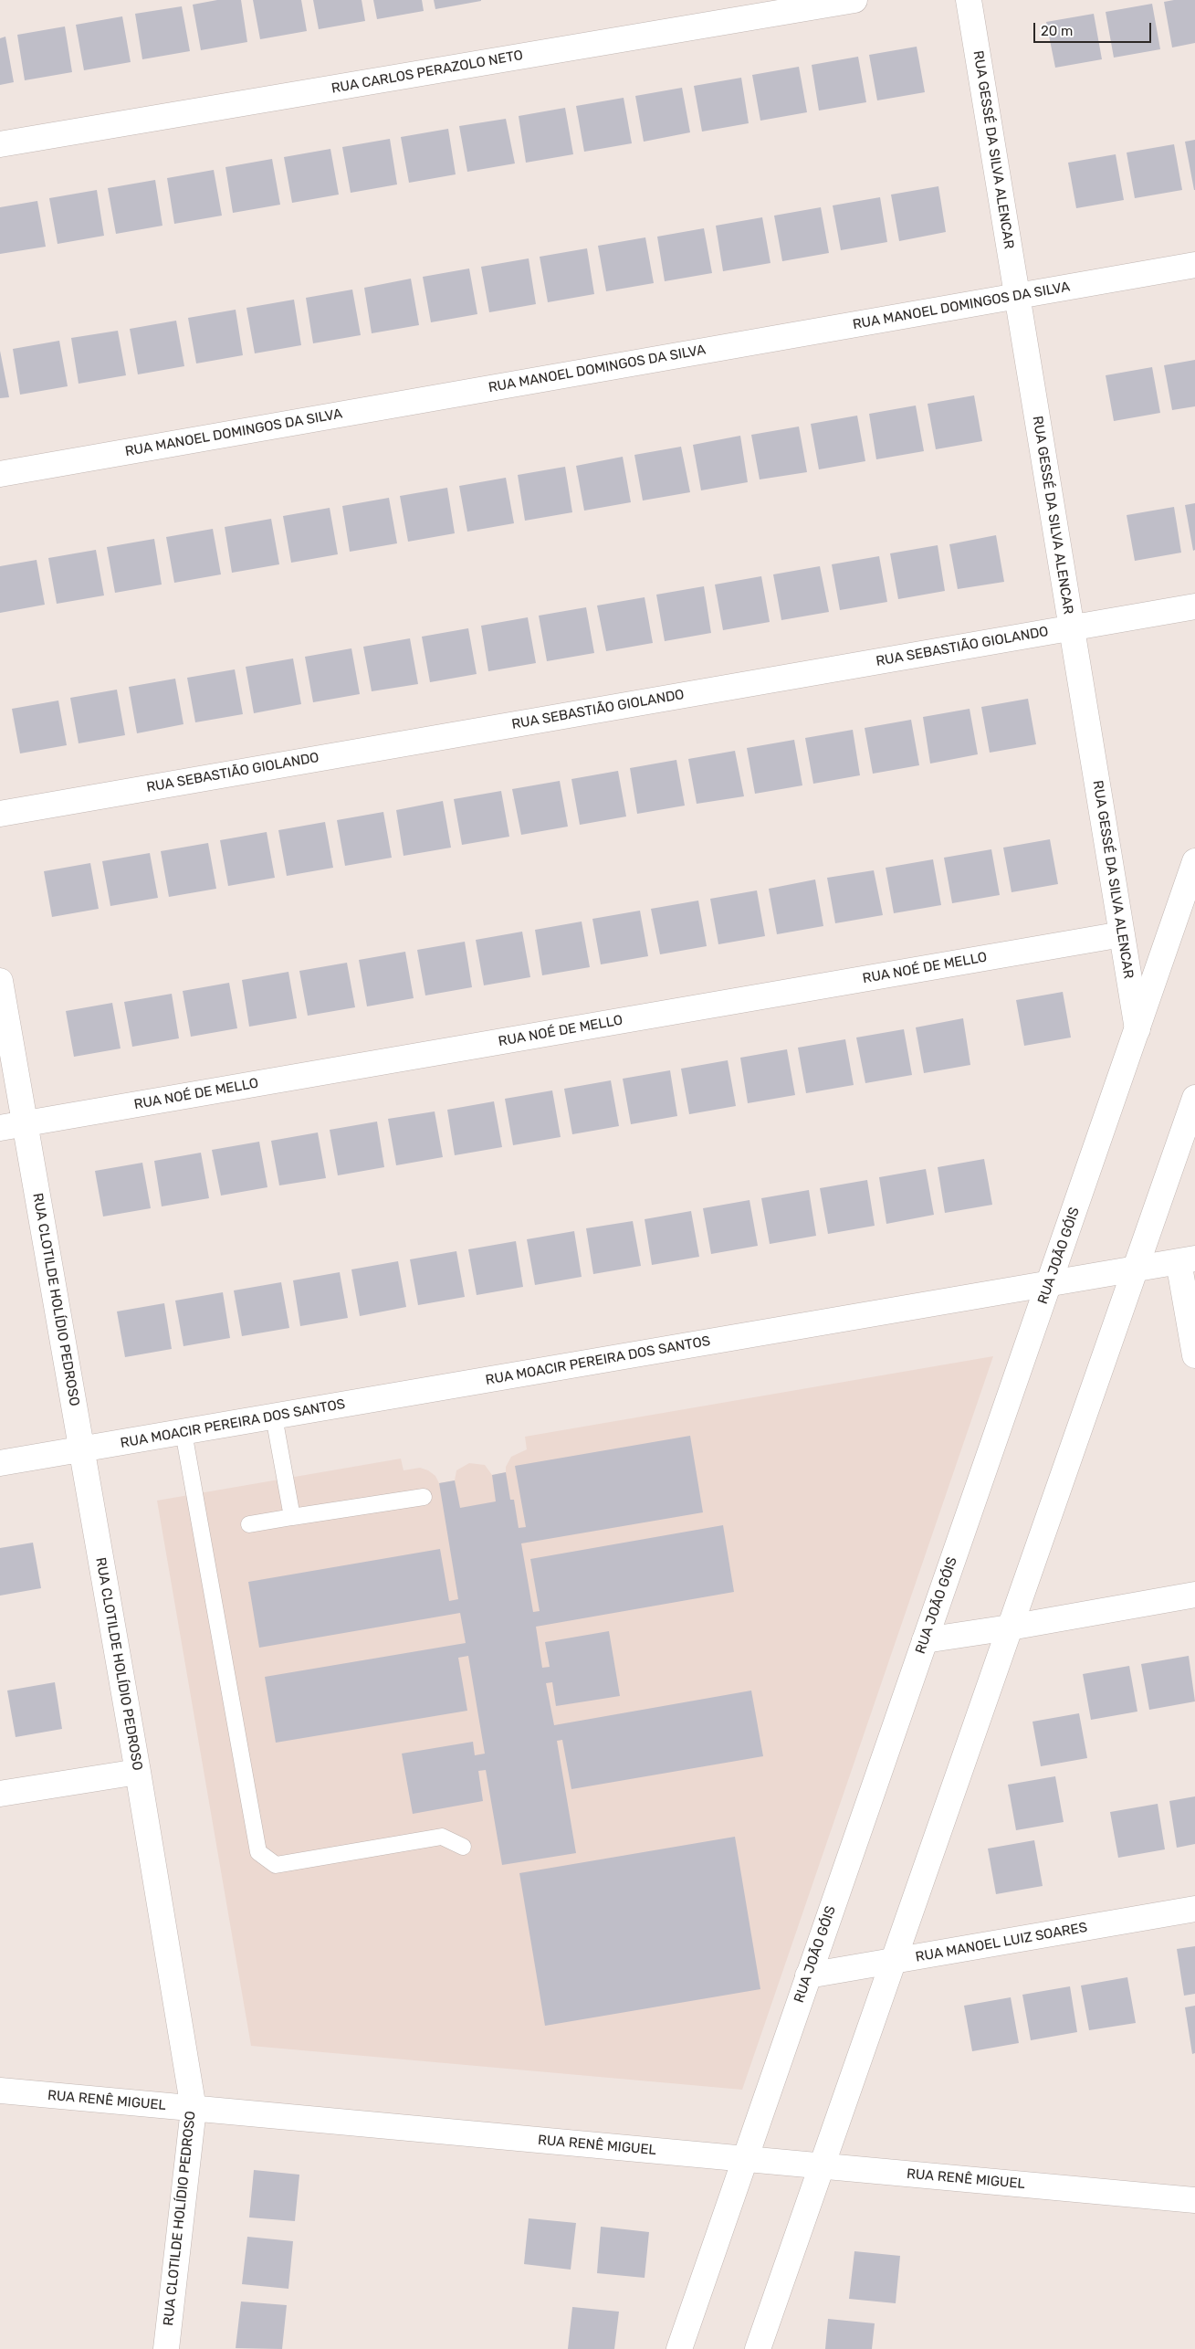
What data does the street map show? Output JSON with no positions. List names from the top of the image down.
{
  "streets": {
    "street": [
      "RUA CARLOS PERAZOLO NETO",
      "RUA GESSÉ DA SILVA ALENCAR",
      "RUA MANOEL DOMINGOS DA SILVA",
      "RUA SEBASTIÃO GIOLANDO",
      "RUA NOÉ DE MELLO",
      "RUA JOÃO GÓIS",
      "RUA CLOTILDE HOLÍDIO PEDROSO",
      "RUA MOACIR PEREIRA DOS SANTOS",
      "RUA MANOEL LUIZ SOARES",
      "RUA RENÊ MIGUEL"
    ]
  },
  "crossings": [
    ["RUA GESSÉ DA SILVA ALENCAR", "RUA MANOEL DOMINGOS DA SILVA"],
    ["RUA GESSÉ DA SILVA ALENCAR", "RUA SEBASTIÃO GIOLANDO"],
    ["RUA GESSÉ DA SILVA ALENCAR", "RUA NOÉ DE MELLO"],
    ["RUA GESSÉ DA SILVA ALENCAR", "RUA JOÃO GÓIS"],
    ["RUA NOÉ DE MELLO", "RUA CLOTILDE HOLÍDIO PEDROSO"],
    ["RUA JOÃO GÓIS", "RUA MOACIR PEREIRA DOS SANTOS"],
    ["RUA JOÃO GÓIS", "RUA MANOEL LUIZ SOARES"],
    ["RUA JOÃO GÓIS", "RUA RENÊ MIGUEL"],
    ["RUA CLOTILDE HOLÍDIO PEDROSO", "RUA MOACIR PEREIRA DOS SANTOS"],
    ["RUA CLOTILDE HOLÍDIO PEDROSO", "RUA RENÊ MIGUEL"]
  ],
  "scale_bar": "20 m"
}
